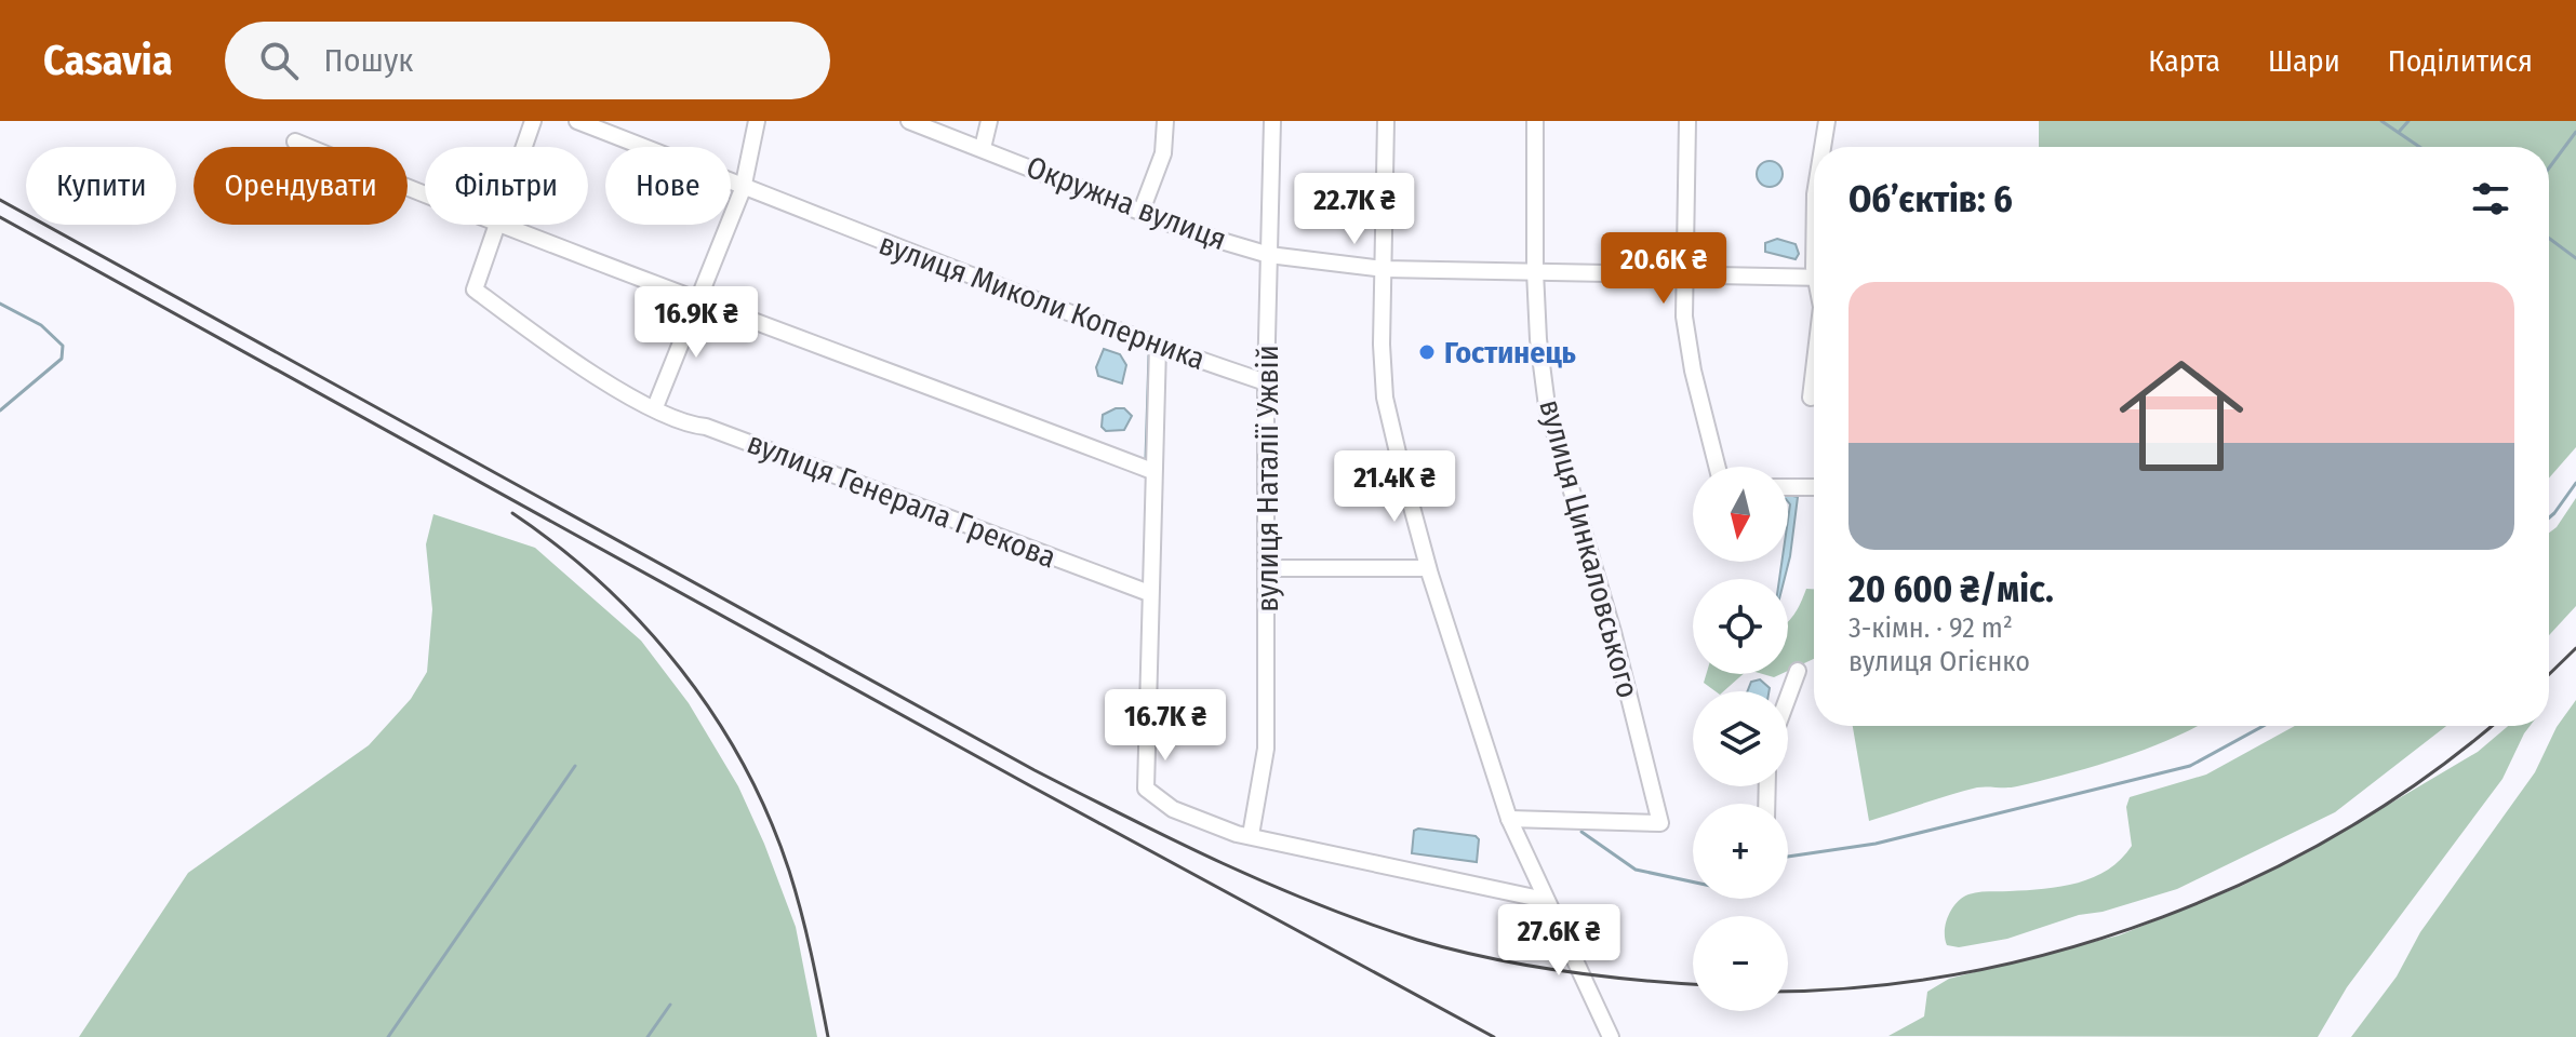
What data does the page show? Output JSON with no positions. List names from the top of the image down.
{
  "streets": {
    "street": [
      "Окружна вулиця",
      "вулиця Миколи Коперника",
      "вулиця Наталії Ужвій",
      "вулиця Генерала Грекова",
      "вулиця Цинкаловського"
    ]
  },
  "crossings": [
    ["Окружна вулиця", "вулиця Наталії Ужвій"],
    ["Окружна вулиця", "вулиця Цинкаловського"],
    ["вулиця Миколи Коперника", "вулиця Наталії Ужвій"]
  ],
  "places": ["Гостинець"],
  "north": "bottom",
  "page": {
    "header": "Casavia",
    "search": "Пошук",
    "nav": ["Карта", "Шари", "Поділитися"],
    "chip": [
      "Купити",
      "Орендувати",
      "Фільтри",
      "Нове"
    ],
    "heading": "Об’єктів: 6",
    "price": [
      "22.7K ₴",
      "20.6K ₴",
      "16.9K ₴",
      "21.4K ₴",
      "16.7K ₴",
      "27.6K ₴"
    ],
    "list": [
      {
        "name": "20 600 ₴/міс.",
        "note": "3-кімн. · 92 m² · вулиця Огієнко"
      }
    ],
    "map_buttons": ["+", "−"]
  }
}
